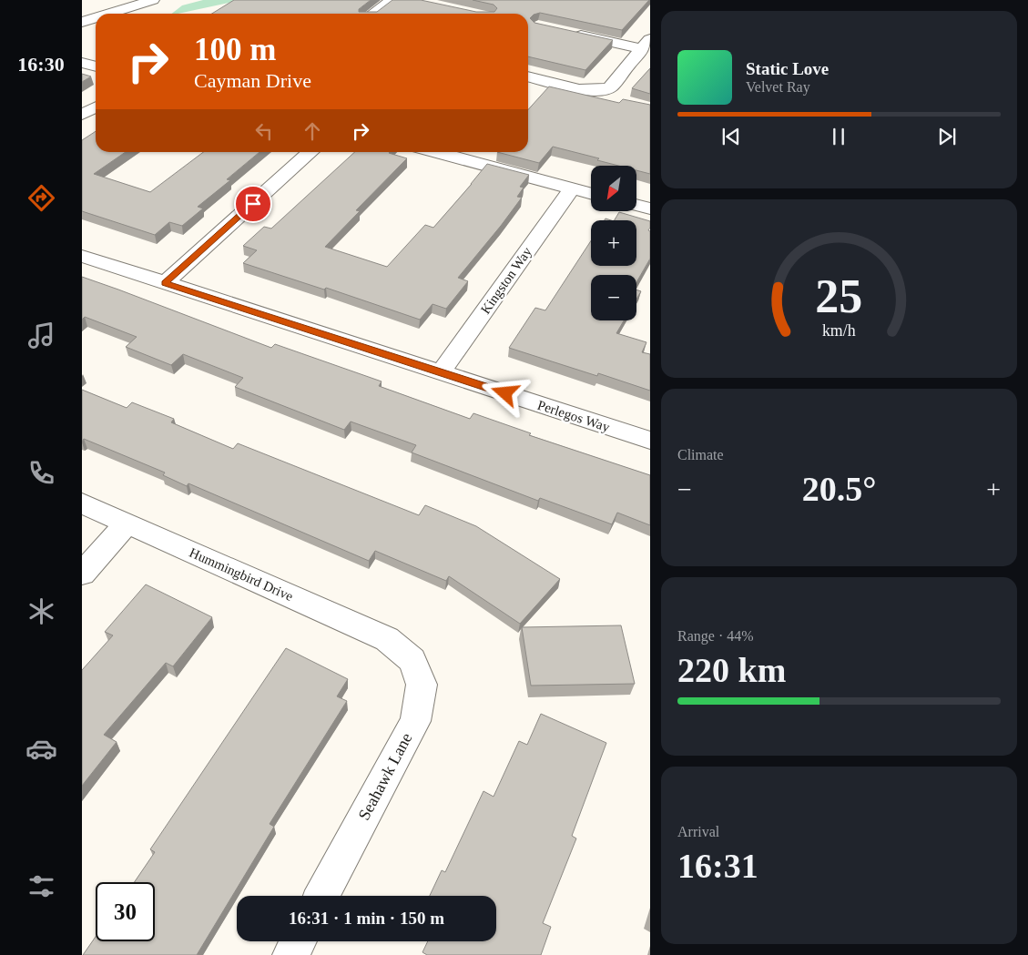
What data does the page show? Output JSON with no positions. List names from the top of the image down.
{
  "streets": {
    "street": [
      "Kingston Way",
      "Perlegos Way",
      "Hummingbird Drive",
      "Seahawk Lane"
    ]
  },
  "crossings": [
    ["Kingston Way", "Perlegos Way"],
    ["Hummingbird Drive", "Seahawk Lane"]
  ],
  "north": "bottom left",
  "page": {
    "tabs": "16:30",
    "turn": ["100 m", "Cayman Drive"],
    "song": ["Static Love", "Velvet Ray"],
    "map_buttons": ["+", "−"],
    "tile": [
      "Climate",
      ["Range · 44%", "220 km"],
      ["Arrival", "16:31"]
    ],
    "heat": ["−", "20.5°", "+"],
    "limit": "30",
    "trip": "16:31 · 1 min · 150 m",
    "gauge": ["25", "km/h"]
  }
}
